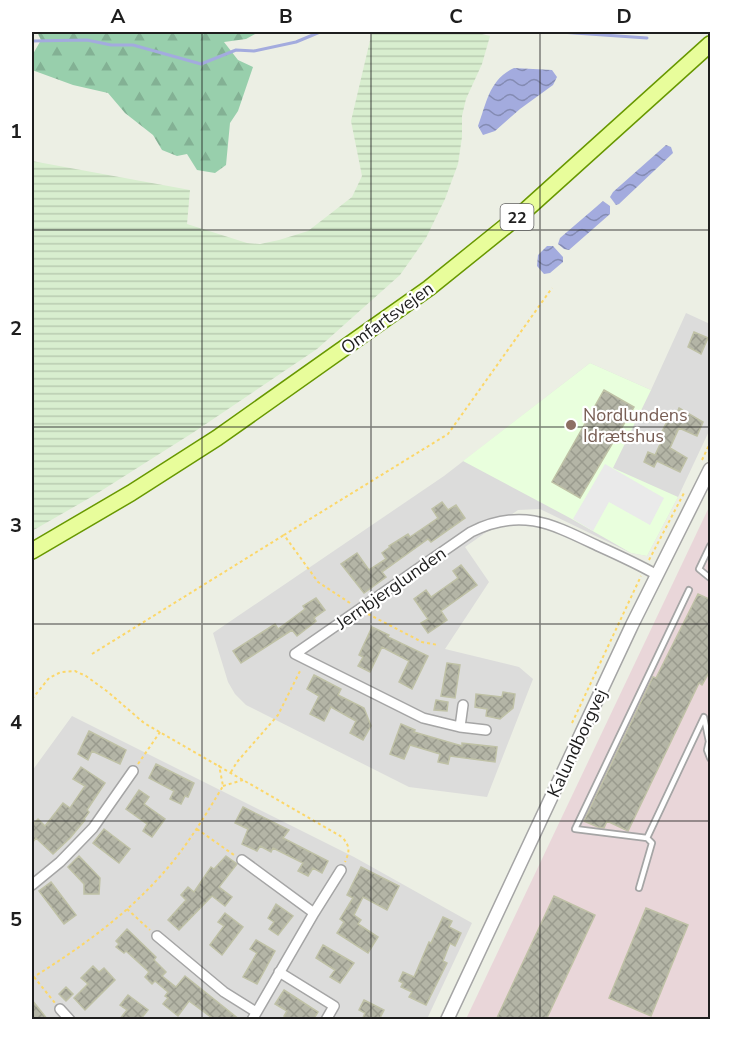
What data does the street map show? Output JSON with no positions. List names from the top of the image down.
{
  "streets": {
    "main road": ["22", "Omfartsvejen"],
    "street": ["Jernbjerglunden", "Kalundborgvej"]
  },
  "crossings": [
    ["Jernbjerglunden", "Kalundborgvej"]
  ],
  "places": ["Nordlundens Idrætshus"],
  "grid": {
    "columns": [
      "A",
      "B",
      "C",
      "D"
    ],
    "rows": [
      "1",
      "2",
      "3",
      "4",
      "5"
    ]
  }
}
